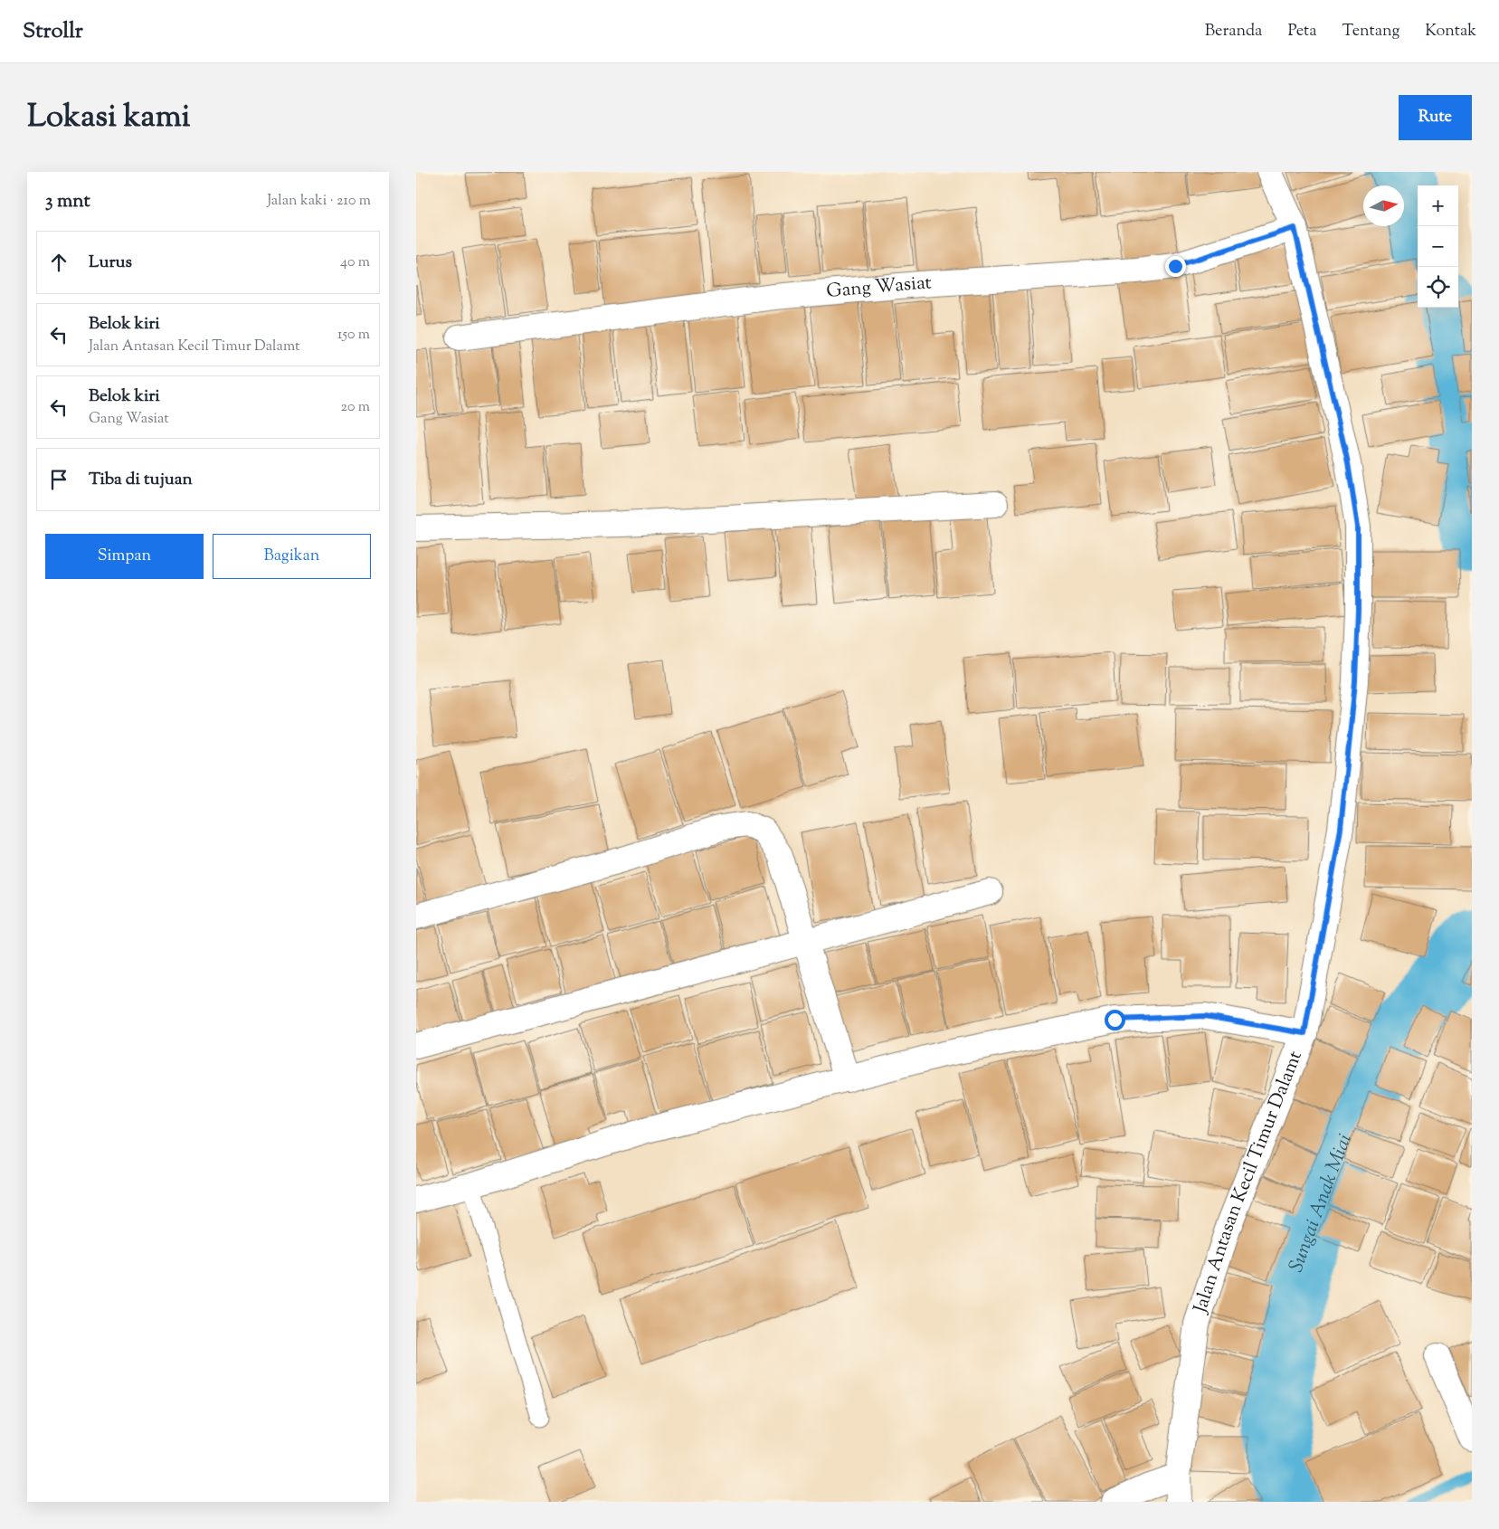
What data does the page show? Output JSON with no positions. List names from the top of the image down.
{
  "streets": {
    "street": ["Gang Wasiat", "Jalan Antasan Kecil Timur Dalamt"]
  },
  "crossings": [
    ["Gang Wasiat", "Jalan Antasan Kecil Timur Dalamt"]
  ],
  "water": ["Sungai Anak Miai"],
  "north": "right",
  "page": {
    "header": "Strollr",
    "nav": [
      "Beranda",
      "Peta",
      "Tentang",
      "Kontak"
    ],
    "title": "Lokasi kami",
    "buttons": [
      "Rute",
      ["Simpan", "Bagikan"]
    ],
    "heading": ["3 mnt", "Jalan kaki · 210 m"],
    "map_buttons": ["+", "−"],
    "list": [
      ["Lurus", "40 m"],
      ["Belok kiri", "Jalan Antasan Kecil Timur Dalamt", "150 m"],
      ["Belok kiri", "Gang Wasiat", "20 m"],
      "Tiba di tujuan"
    ]
  }
}
